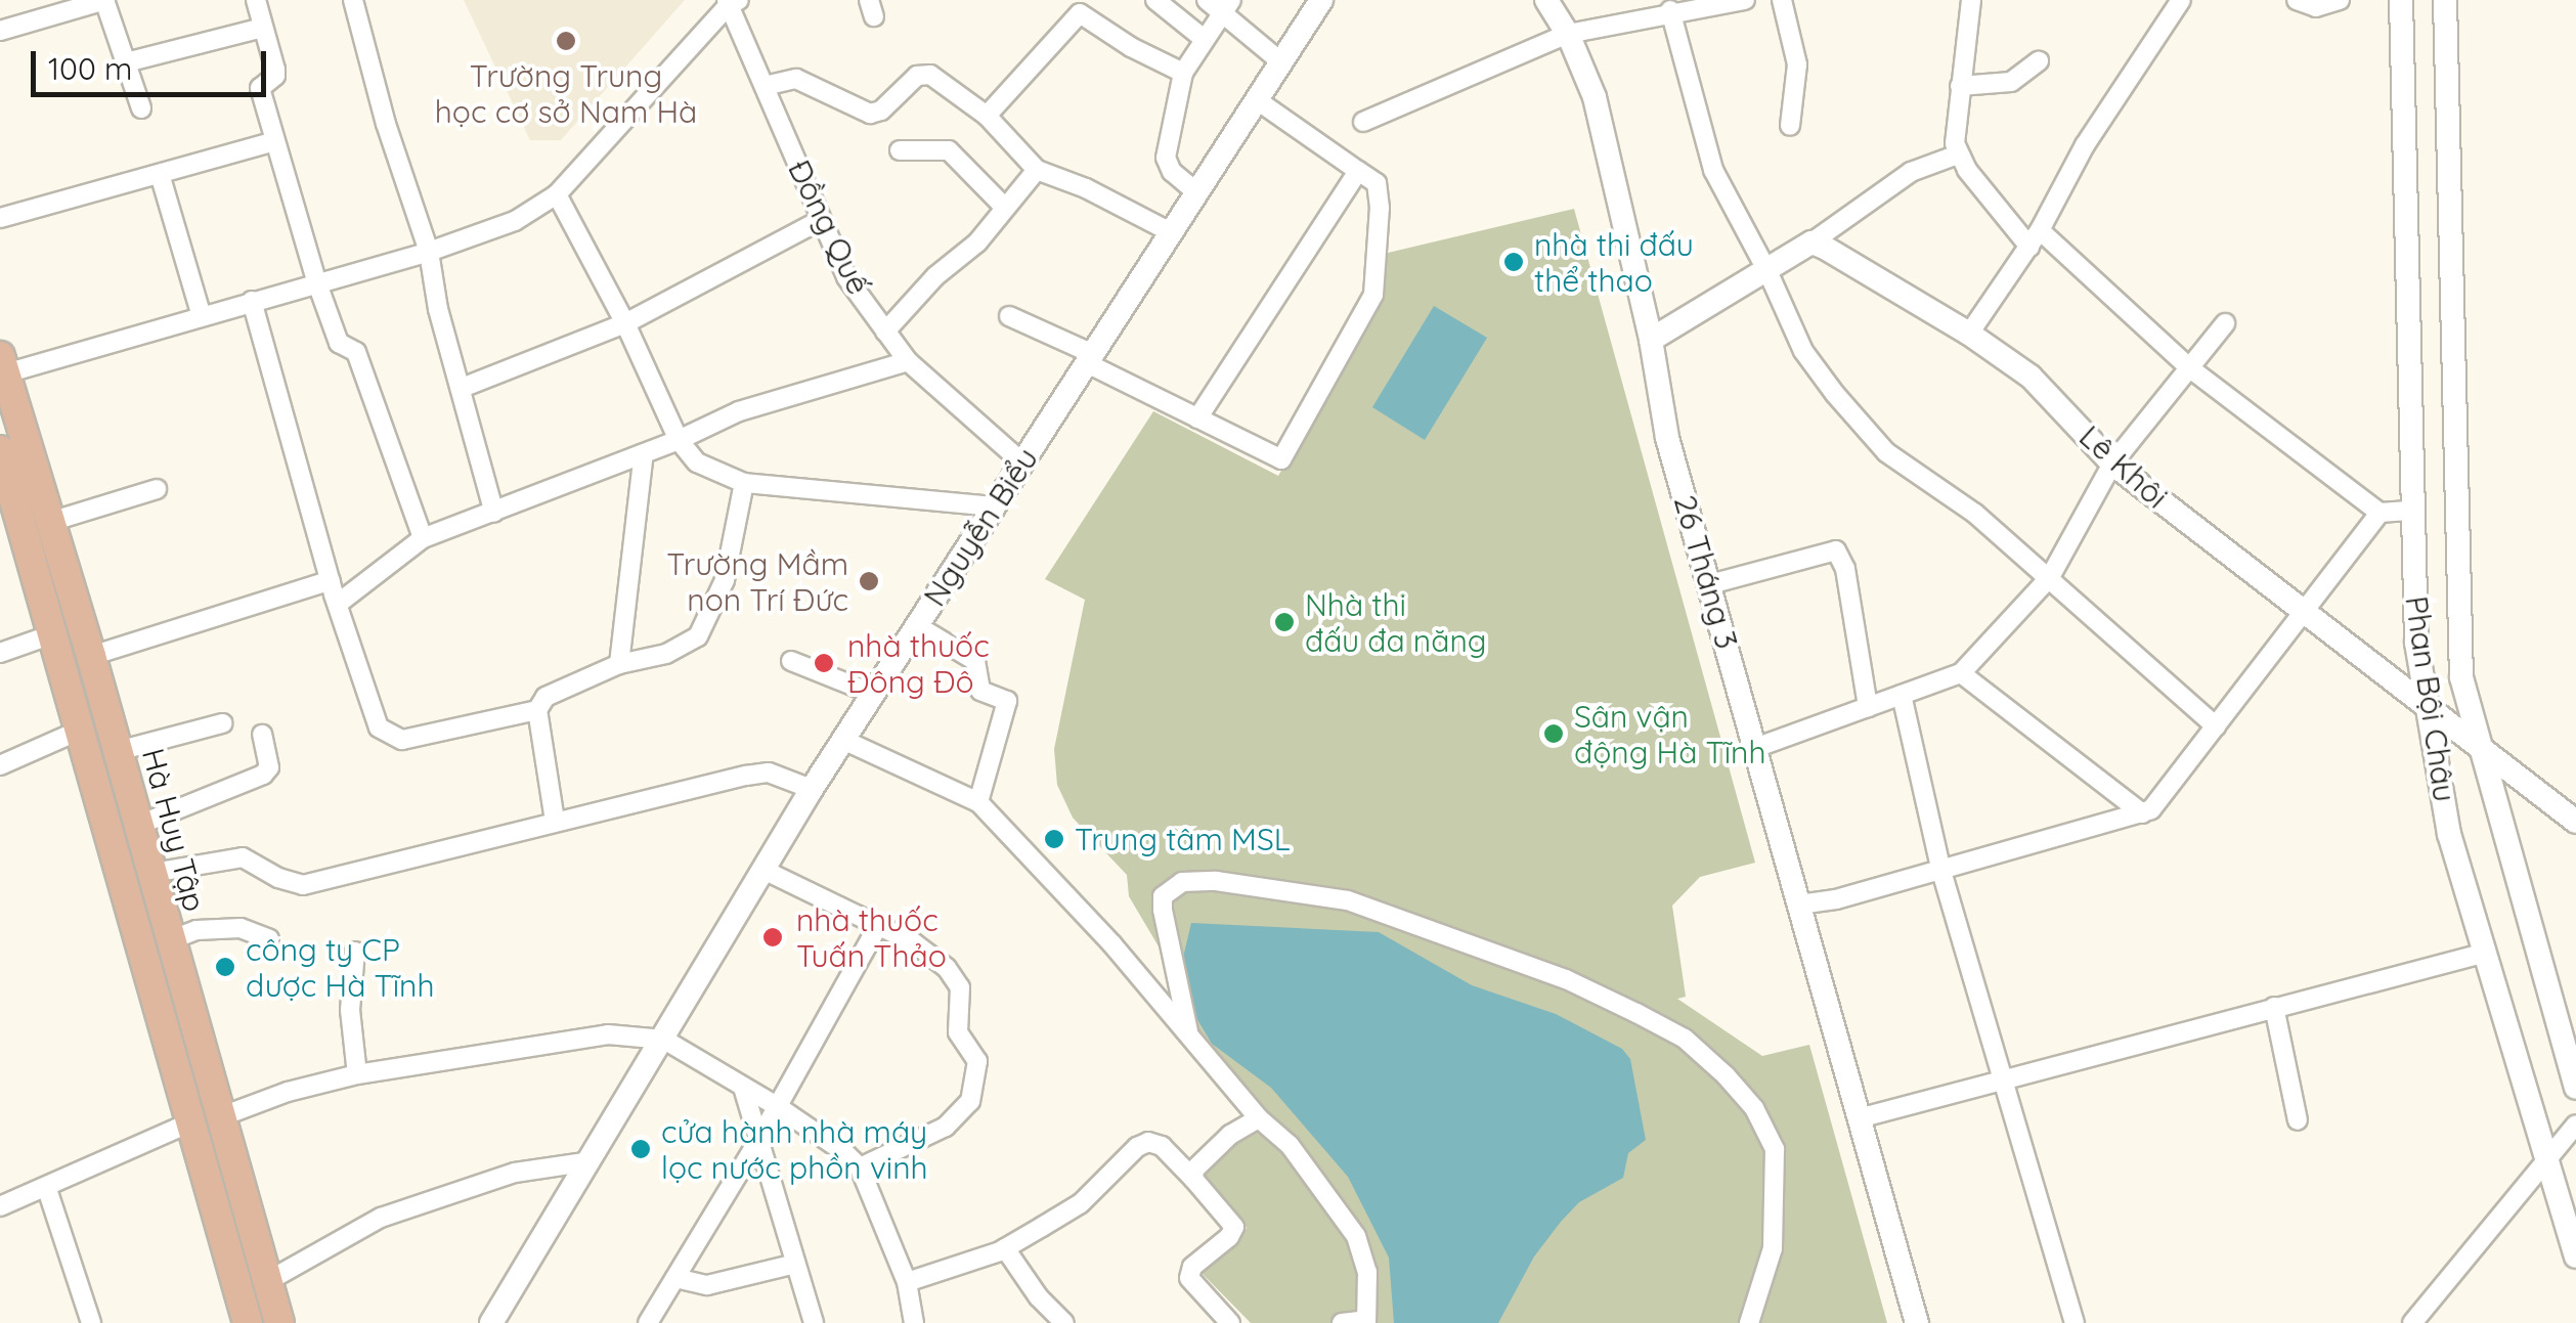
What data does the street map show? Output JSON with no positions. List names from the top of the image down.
{
  "streets": {
    "main road": ["Hà Huy Tập"],
    "street": [
      "Đồng Quế",
      "Lê Khôi",
      "Nguyễn Biểu",
      "26 Tháng 3",
      "Phan Bội Châu"
    ]
  },
  "crossings": [
    ["Đồng Quế", "Nguyễn Biểu"],
    ["Lê Khôi", "Phan Bội Châu"]
  ],
  "places": [
    "Trường Trung học cơ sở Nam Hà",
    "nhà thi đấu thể thao",
    "Trường Mầm non Trí Đức",
    "Nhà thi đấu đa năng",
    "nhà thuốc Đông Đô",
    "Sân vận động Hà Tĩnh",
    "Trung tâm MSL",
    "nhà thuốc Tuấn Thảo",
    "công ty CP dược Hà Tĩnh",
    "cửa hành nhà máy lọc nước phồn vinh"
  ],
  "scale_bar": "100 m"
}
